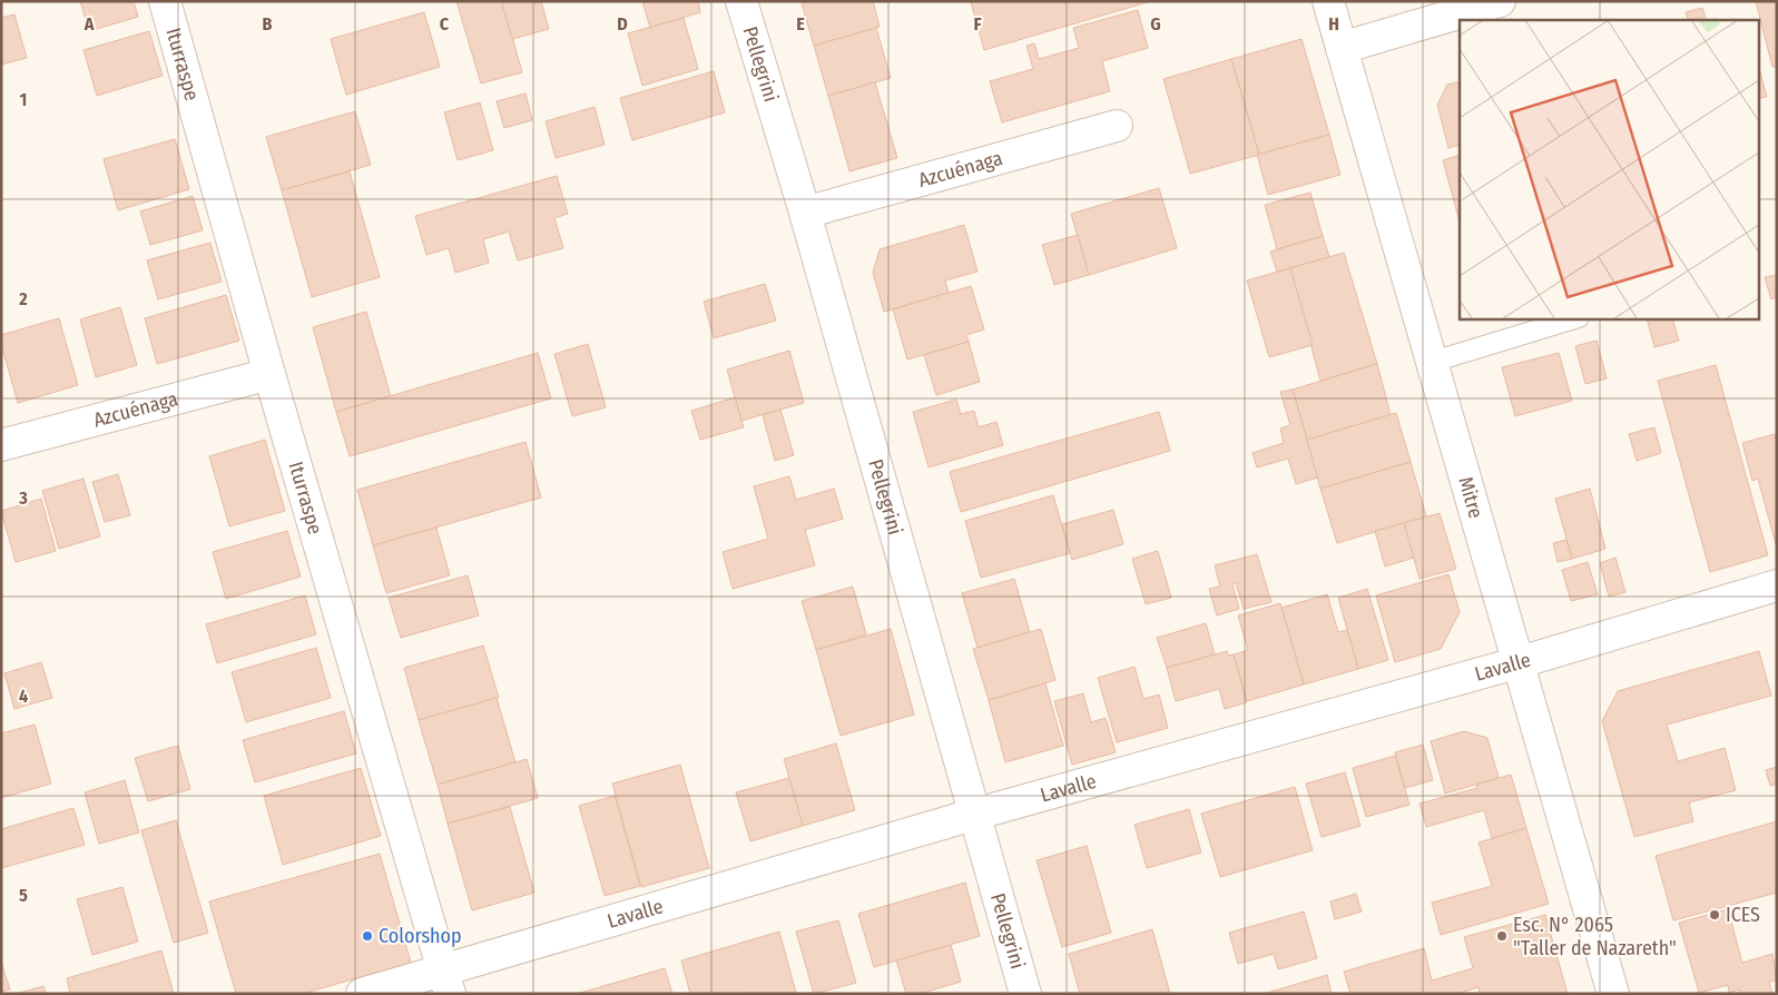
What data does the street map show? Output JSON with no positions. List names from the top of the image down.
{
  "streets": {
    "street": [
      "Pellegrini",
      "Iturraspe",
      "Azcuénaga",
      "Mitre",
      "Lavalle"
    ]
  },
  "crossings": [
    ["Pellegrini", "Azcuénaga"],
    ["Pellegrini", "Lavalle"],
    ["Iturraspe", "Azcuénaga"],
    ["Iturraspe", "Lavalle"],
    ["Mitre", "Lavalle"]
  ],
  "places": ["ICES", "Colorshop", "Esc. N° 2065 \"Taller de Nazareth\""],
  "grid": {
    "columns": [
      "A",
      "B",
      "C",
      "D",
      "E",
      "F",
      "G",
      "H"
    ],
    "rows": [
      "1",
      "2",
      "3",
      "4",
      "5"
    ]
  }
}
